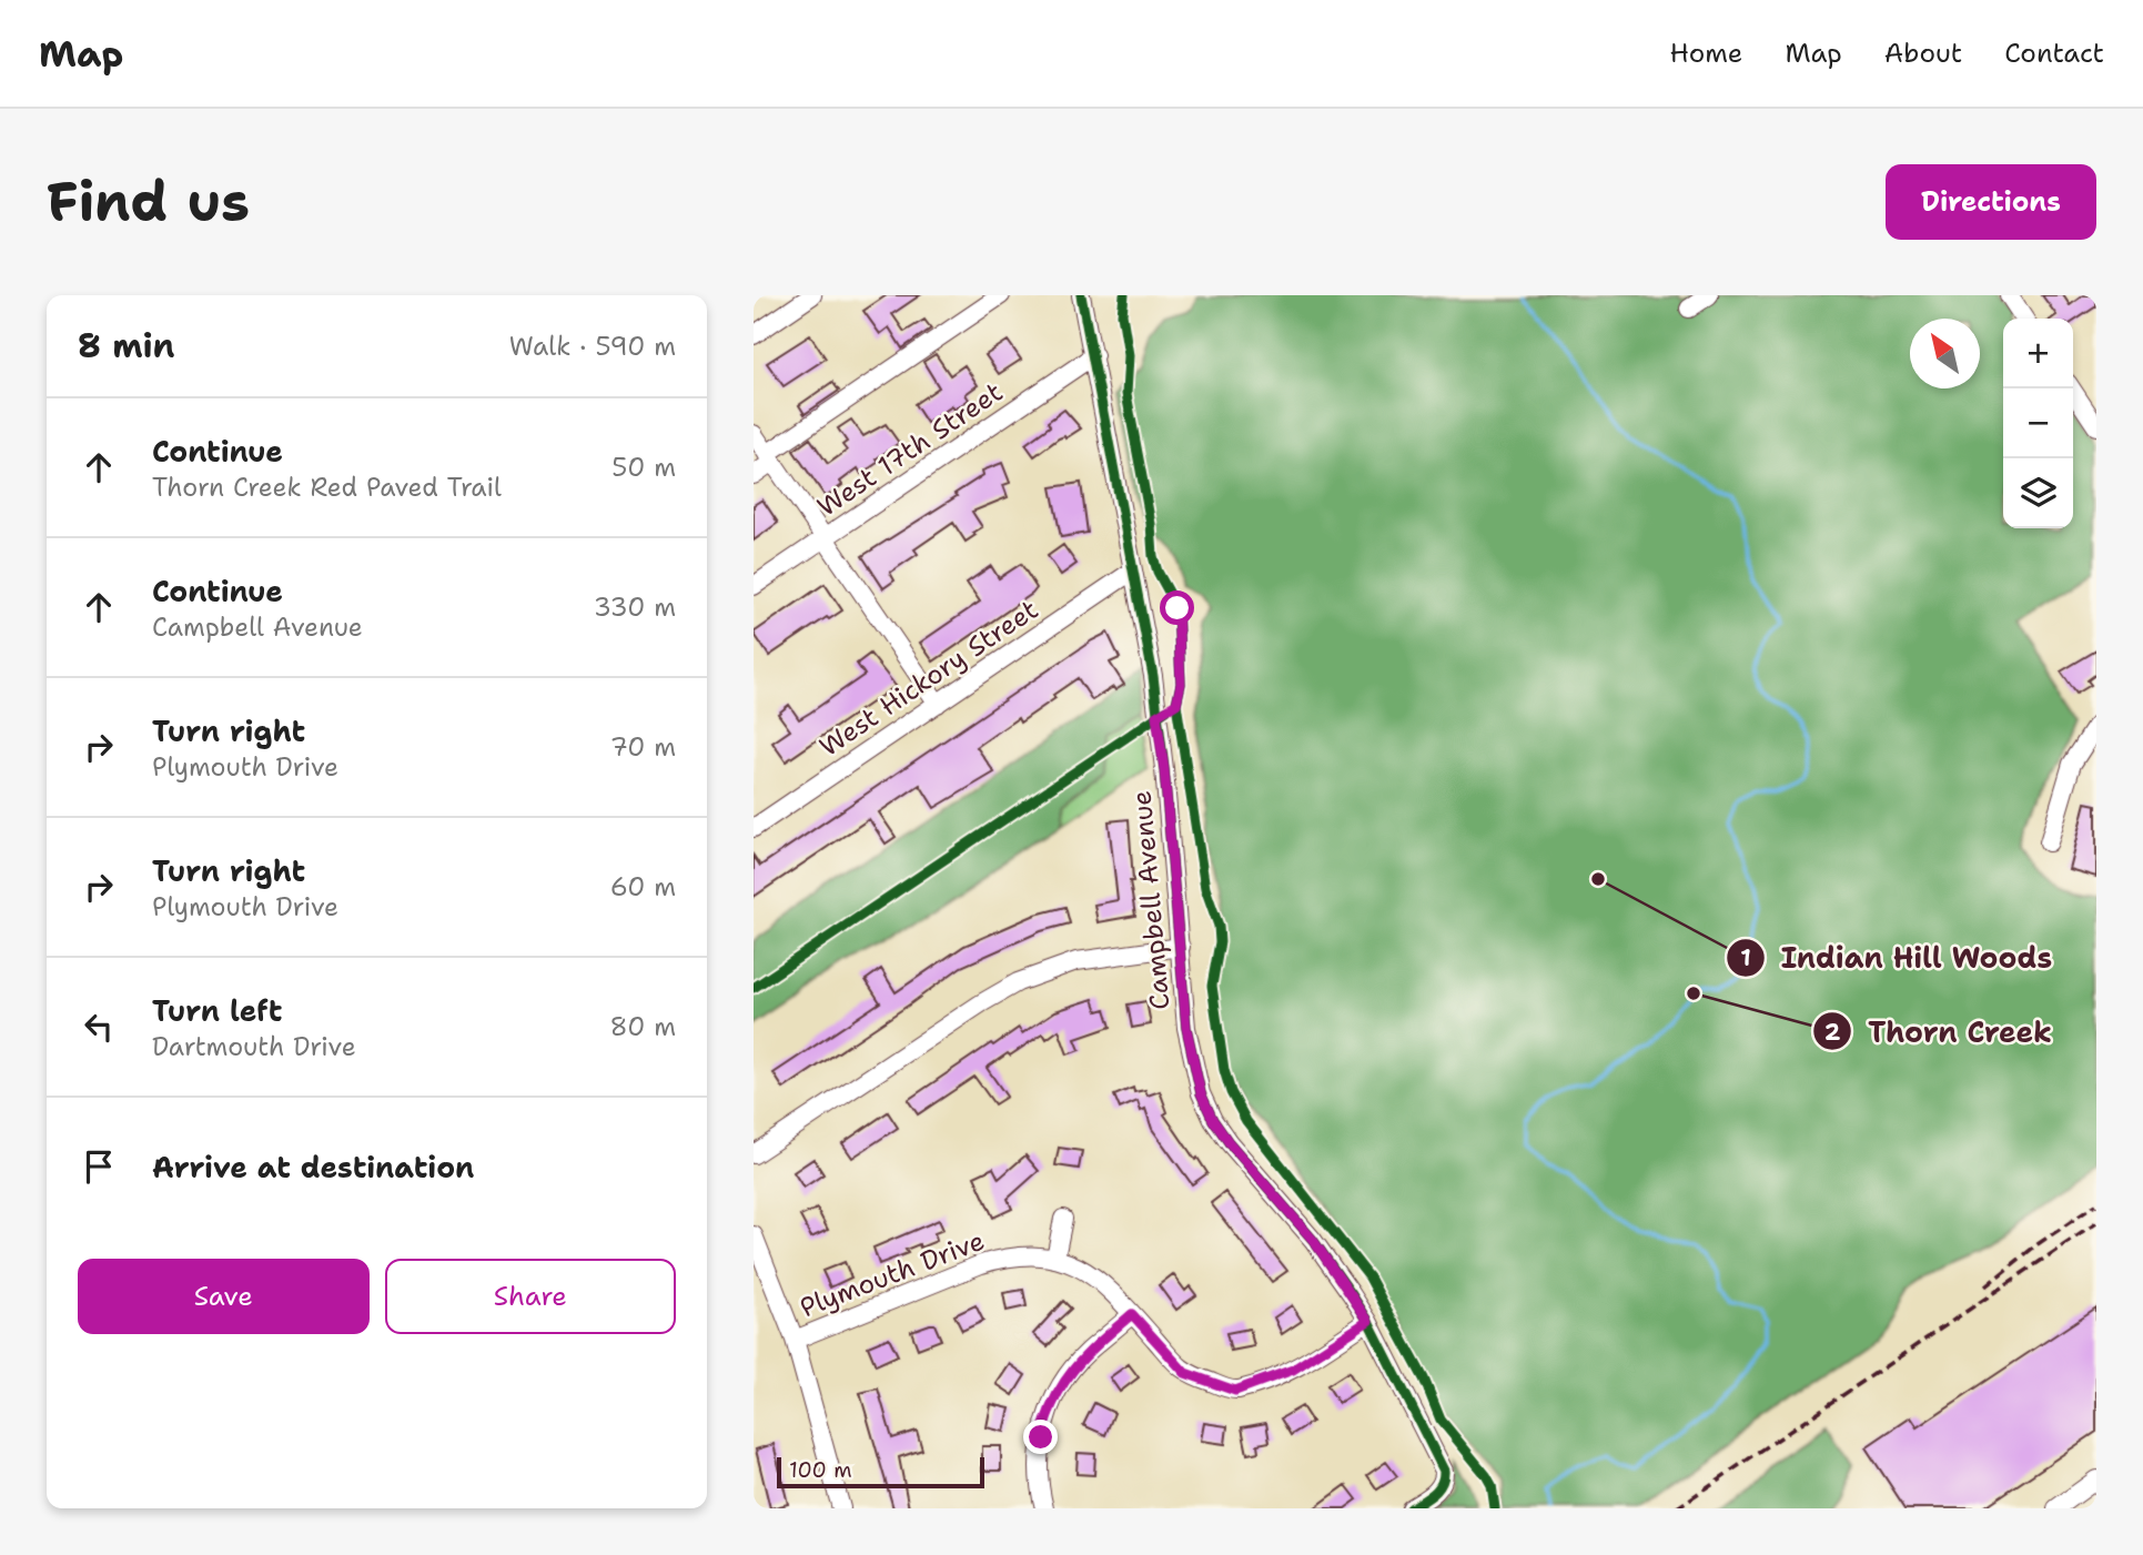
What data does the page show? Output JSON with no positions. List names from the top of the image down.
{
  "streets": {
    "street": [
      "West 17th Street",
      "West Hickory Street",
      "Campbell Avenue",
      "Plymouth Drive"
    ]
  },
  "crossings": [
    ["West 17th Street", "Campbell Avenue"],
    ["West Hickory Street", "Campbell Avenue"],
    ["Campbell Avenue", "Plymouth Drive"]
  ],
  "places": ["Indian Hill Woods", "Thorn Creek"],
  "scale_bar": "100 m",
  "north": "top left",
  "page": {
    "header": "Map",
    "nav": [
      "Home",
      "Map",
      "About",
      "Contact"
    ],
    "buttons": [
      "Directions",
      ["Save", "Share"]
    ],
    "title": "Find us",
    "heading": ["8 min", "Walk · 590 m"],
    "map_buttons": ["+", "−"],
    "list": [
      ["Continue", "Thorn Creek Red Paved Trail", "50 m"],
      ["Continue", "Campbell Avenue", "330 m"],
      ["Turn right", "Plymouth Drive", "70 m"],
      ["Turn right", "Plymouth Drive", "60 m"],
      ["Turn left", "Dartmouth Drive", "80 m"],
      "Arrive at destination"
    ],
    "scale": "100 m"
  }
}
